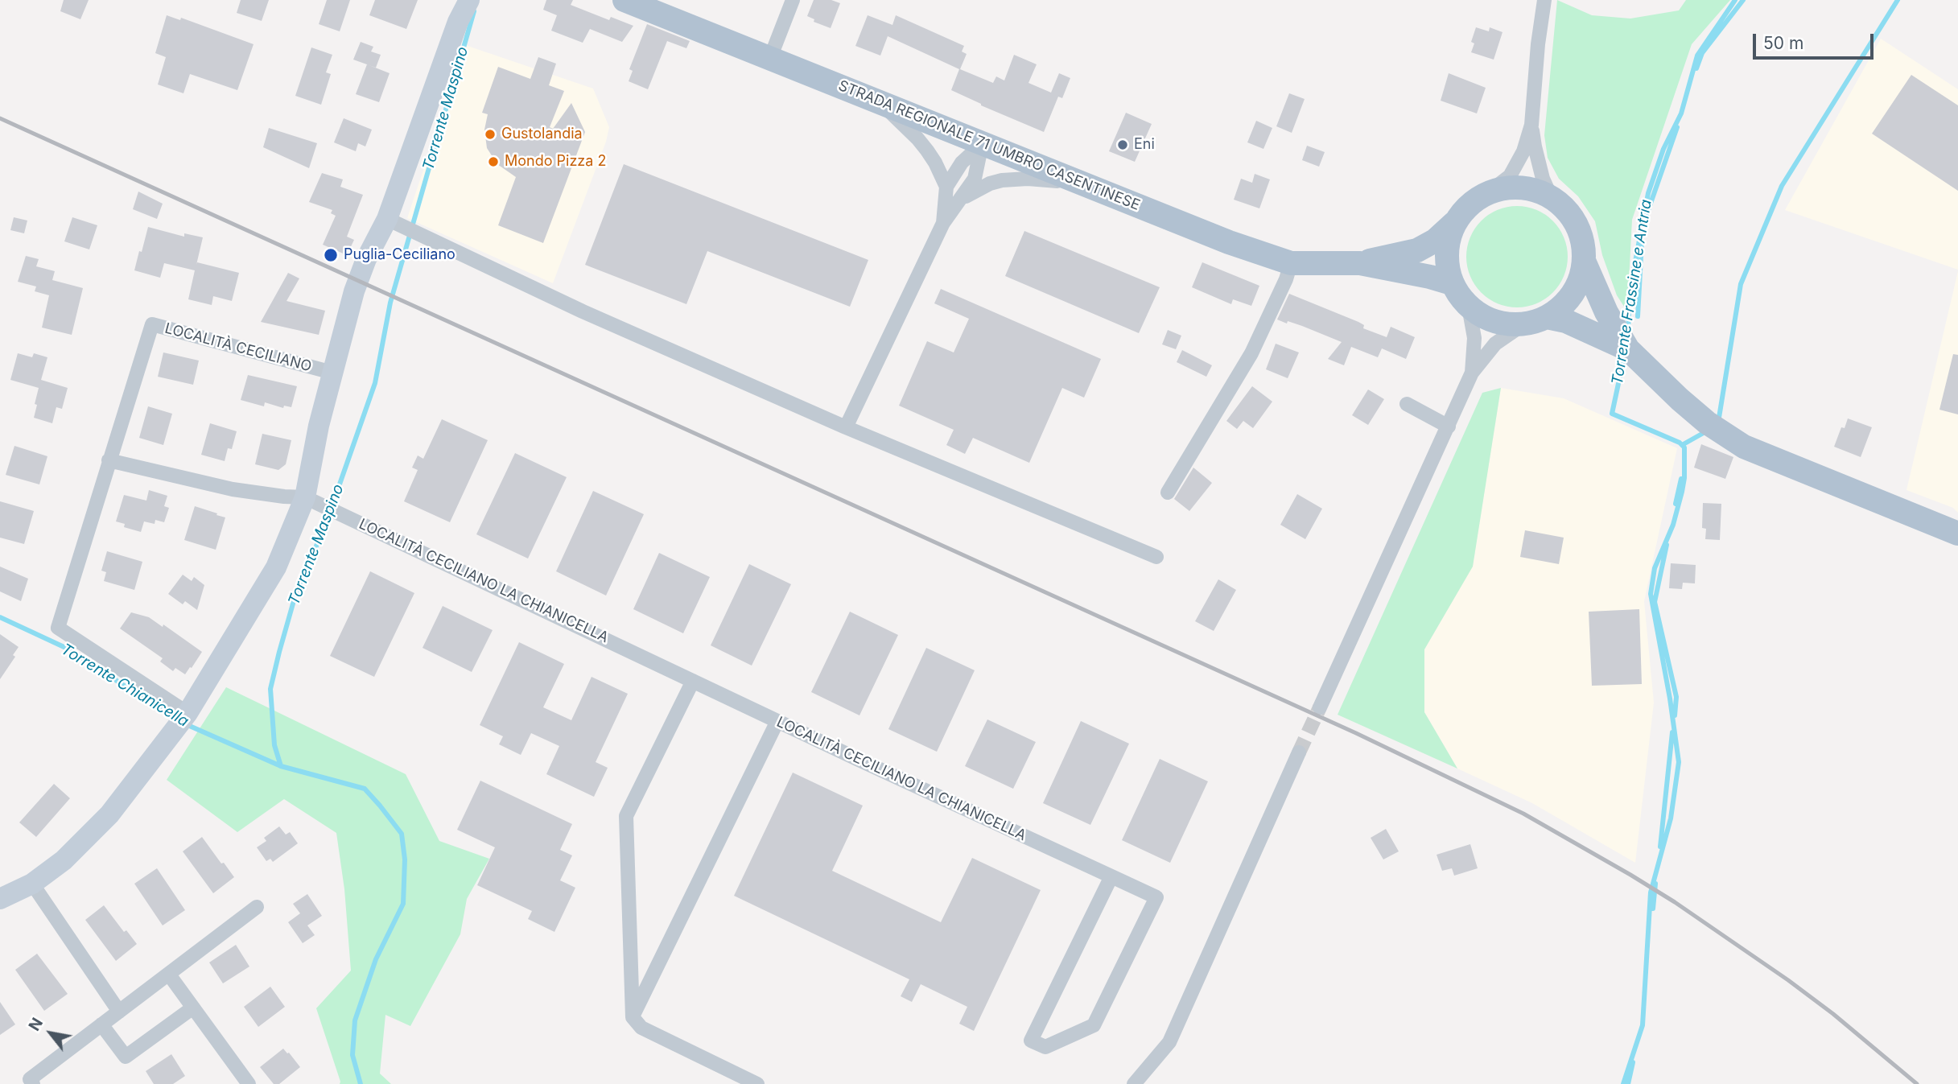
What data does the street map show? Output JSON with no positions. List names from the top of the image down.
{
  "streets": {
    "main road": ["STRADA REGIONALE 71 UMBRO CASENTINESE"],
    "street": ["LOCALITÀ CECILIANO", "LOCALITÀ CECILIANO LA CHIANICELLA"]
  },
  "water": ["Torrente Maspino", "Torrente Frassine e Antria", "Torrente Chianicella"],
  "places": [
    "Gustolandia",
    "Eni",
    "Mondo Pizza 2",
    "Puglia-Ceciliano"
  ],
  "scale_bar": "50 m",
  "north": "top left"
}
